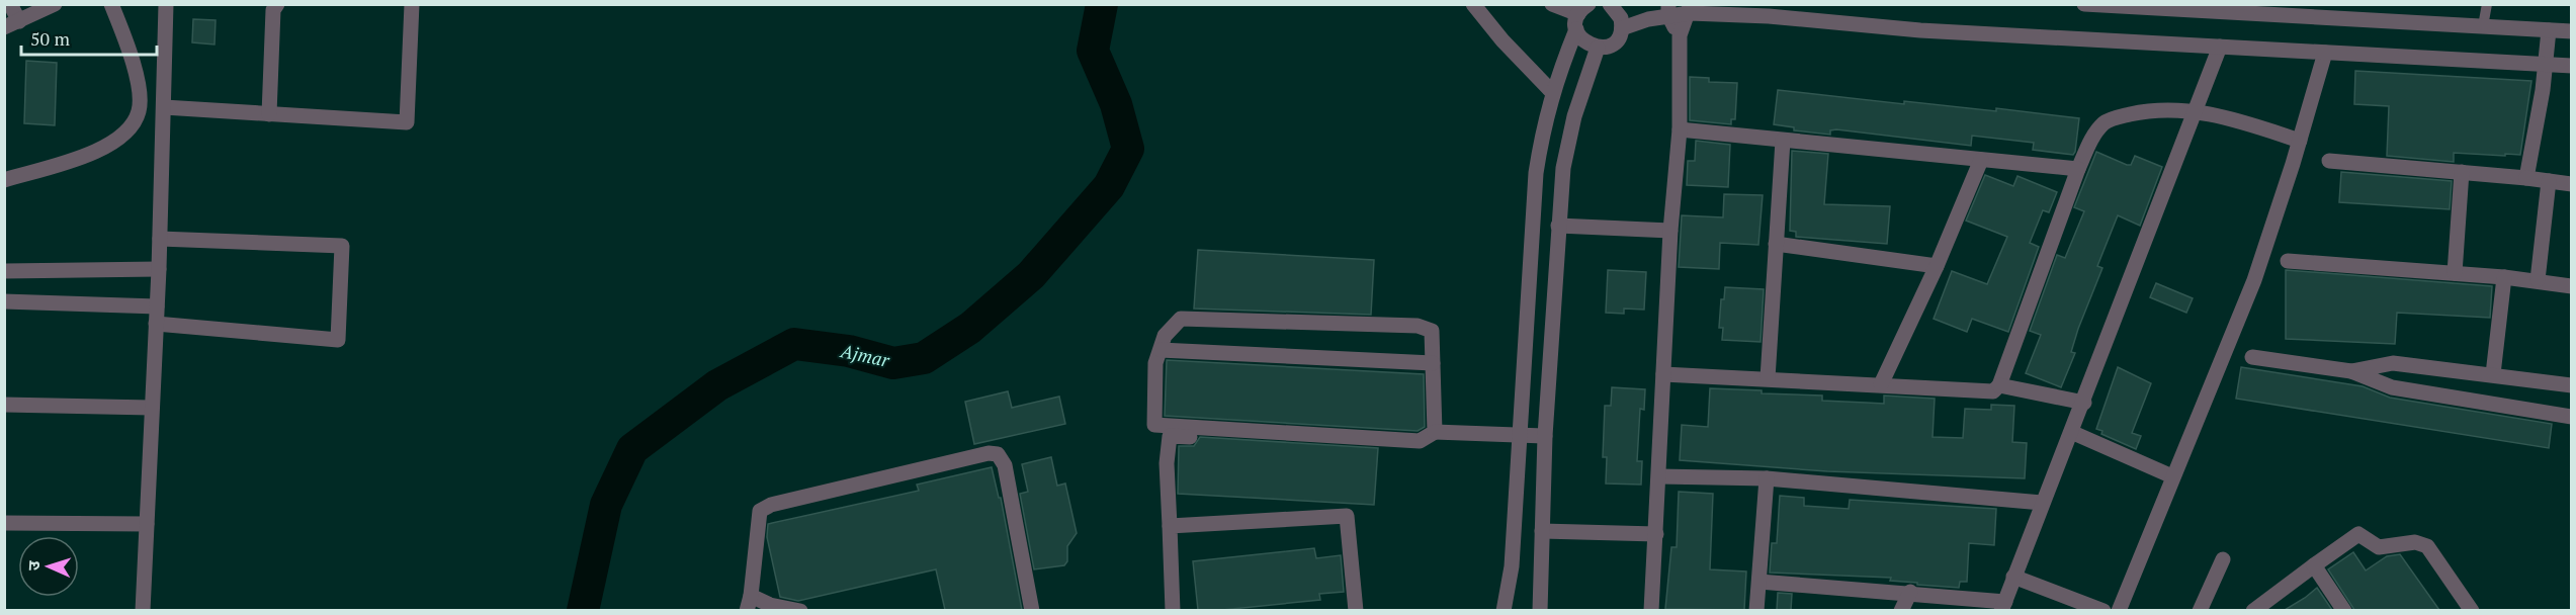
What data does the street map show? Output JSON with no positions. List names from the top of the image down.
{
  "water": ["Ajmar"],
  "scale_bar": "50 m",
  "north": "left"
}
